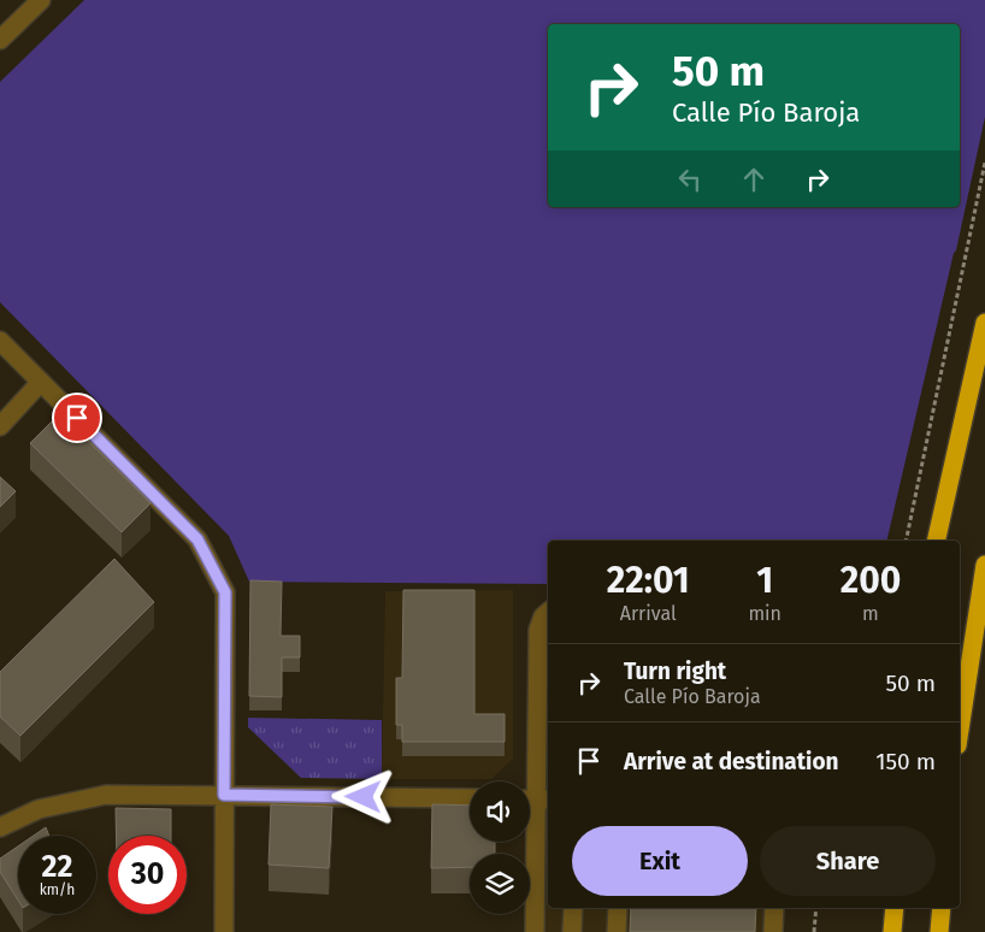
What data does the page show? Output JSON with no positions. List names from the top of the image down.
{
  "page": {
    "turn": ["50 m", "Calle Pío Baroja"],
    "eta": [
      "22:01",
      "Arrival",
      "1",
      "min",
      "200",
      "m"
    ],
    "list": [
      {
        "name": "Turn right",
        "note": "Calle Pío Baroja",
        "value": "50 m"
      },
      {
        "name": "Arrive at destination",
        "value": "150 m"
      }
    ],
    "buttons": ["Exit", "Share"],
    "speed": "22 km/h",
    "limit": "30"
  }
}
